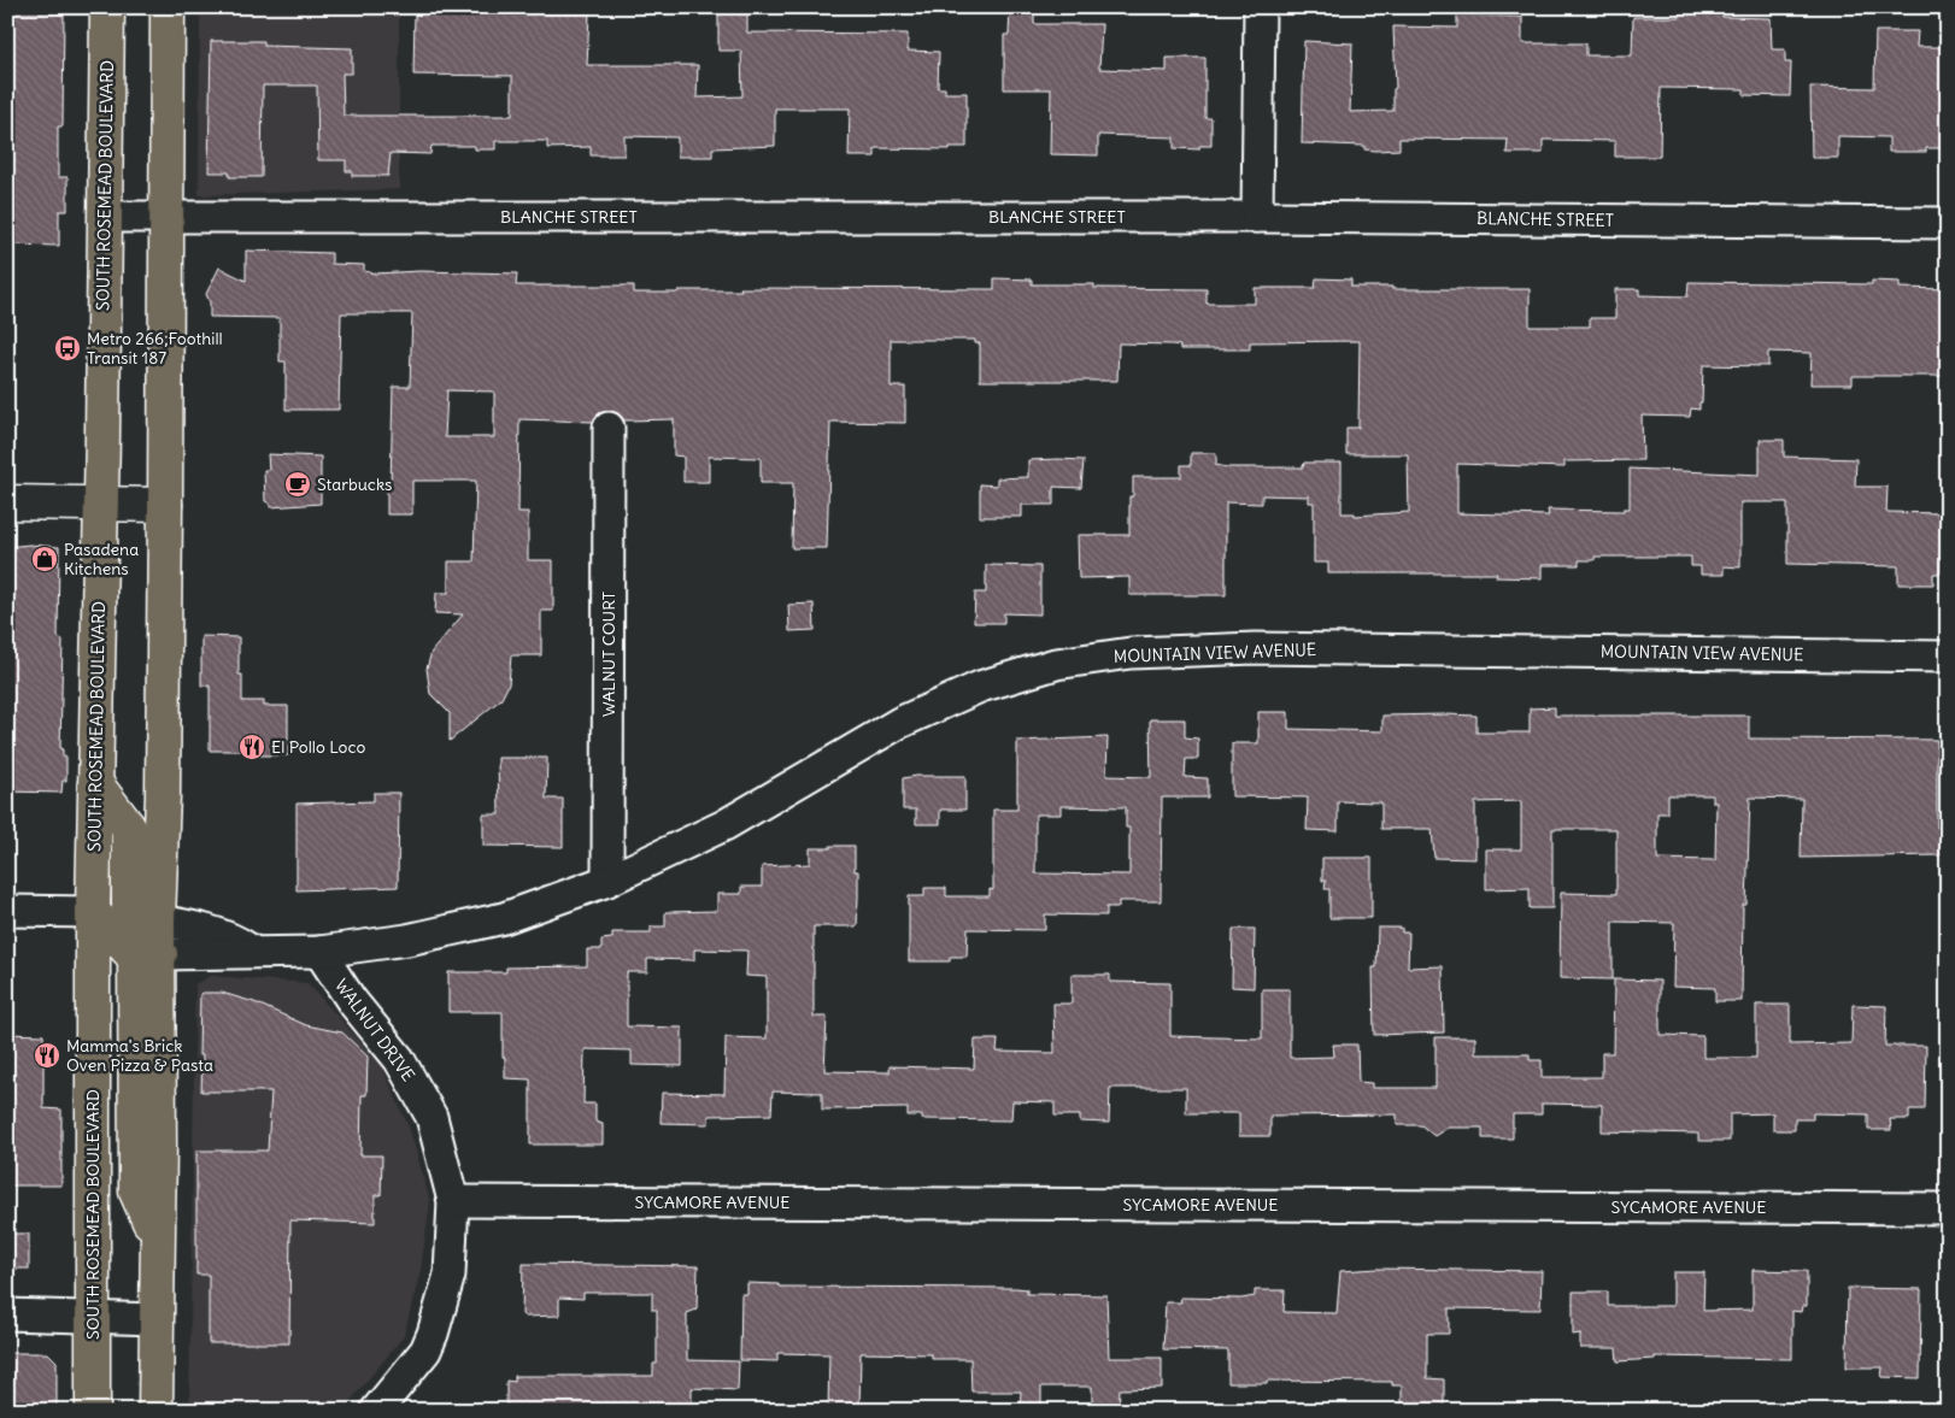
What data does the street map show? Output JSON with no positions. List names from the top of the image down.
{
  "streets": {
    "main road": ["SOUTH ROSEMEAD BOULEVARD"],
    "street": [
      "BLANCHE STREET",
      "MOUNTAIN VIEW AVENUE",
      "WALNUT COURT",
      "WALNUT DRIVE",
      "SYCAMORE AVENUE"
    ]
  },
  "crossings": [
    ["SOUTH ROSEMEAD BOULEVARD", "BLANCHE STREET"],
    ["MOUNTAIN VIEW AVENUE", "WALNUT COURT"],
    ["MOUNTAIN VIEW AVENUE", "WALNUT DRIVE"],
    ["WALNUT DRIVE", "SYCAMORE AVENUE"]
  ],
  "places": {
    "bus stop": ["Metro 266;Foothill Transit 187"],
    "cafe": ["Starbucks"],
    "shop": ["Pasadena Kitchens"],
    "restaurant": ["El Pollo Loco", "Mamma's Brick Oven Pizza & Pasta"]
  }
}
